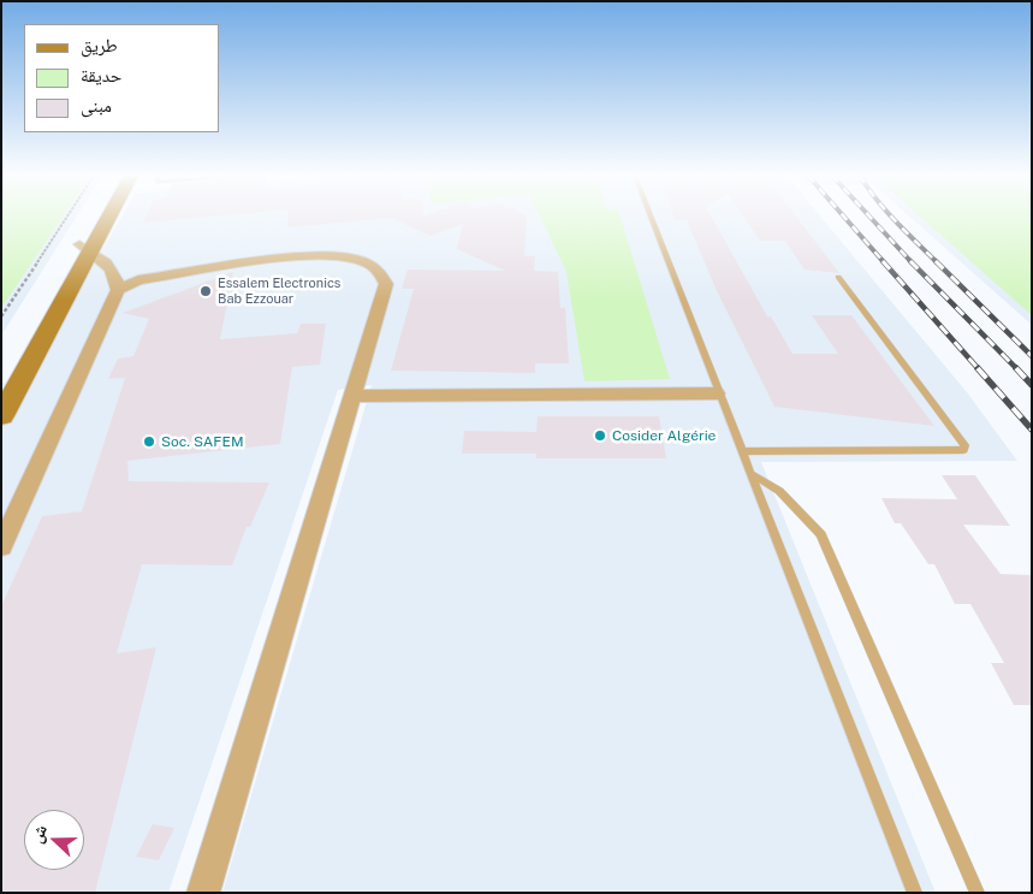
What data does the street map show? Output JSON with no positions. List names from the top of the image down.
{
  "places": ["Essalem Electronics Bab Ezzouar", "Cosider Algérie", "Soc. SAFEM"],
  "legend": ["طريق", "حديقة", "مبنى"],
  "north": "left"
}
